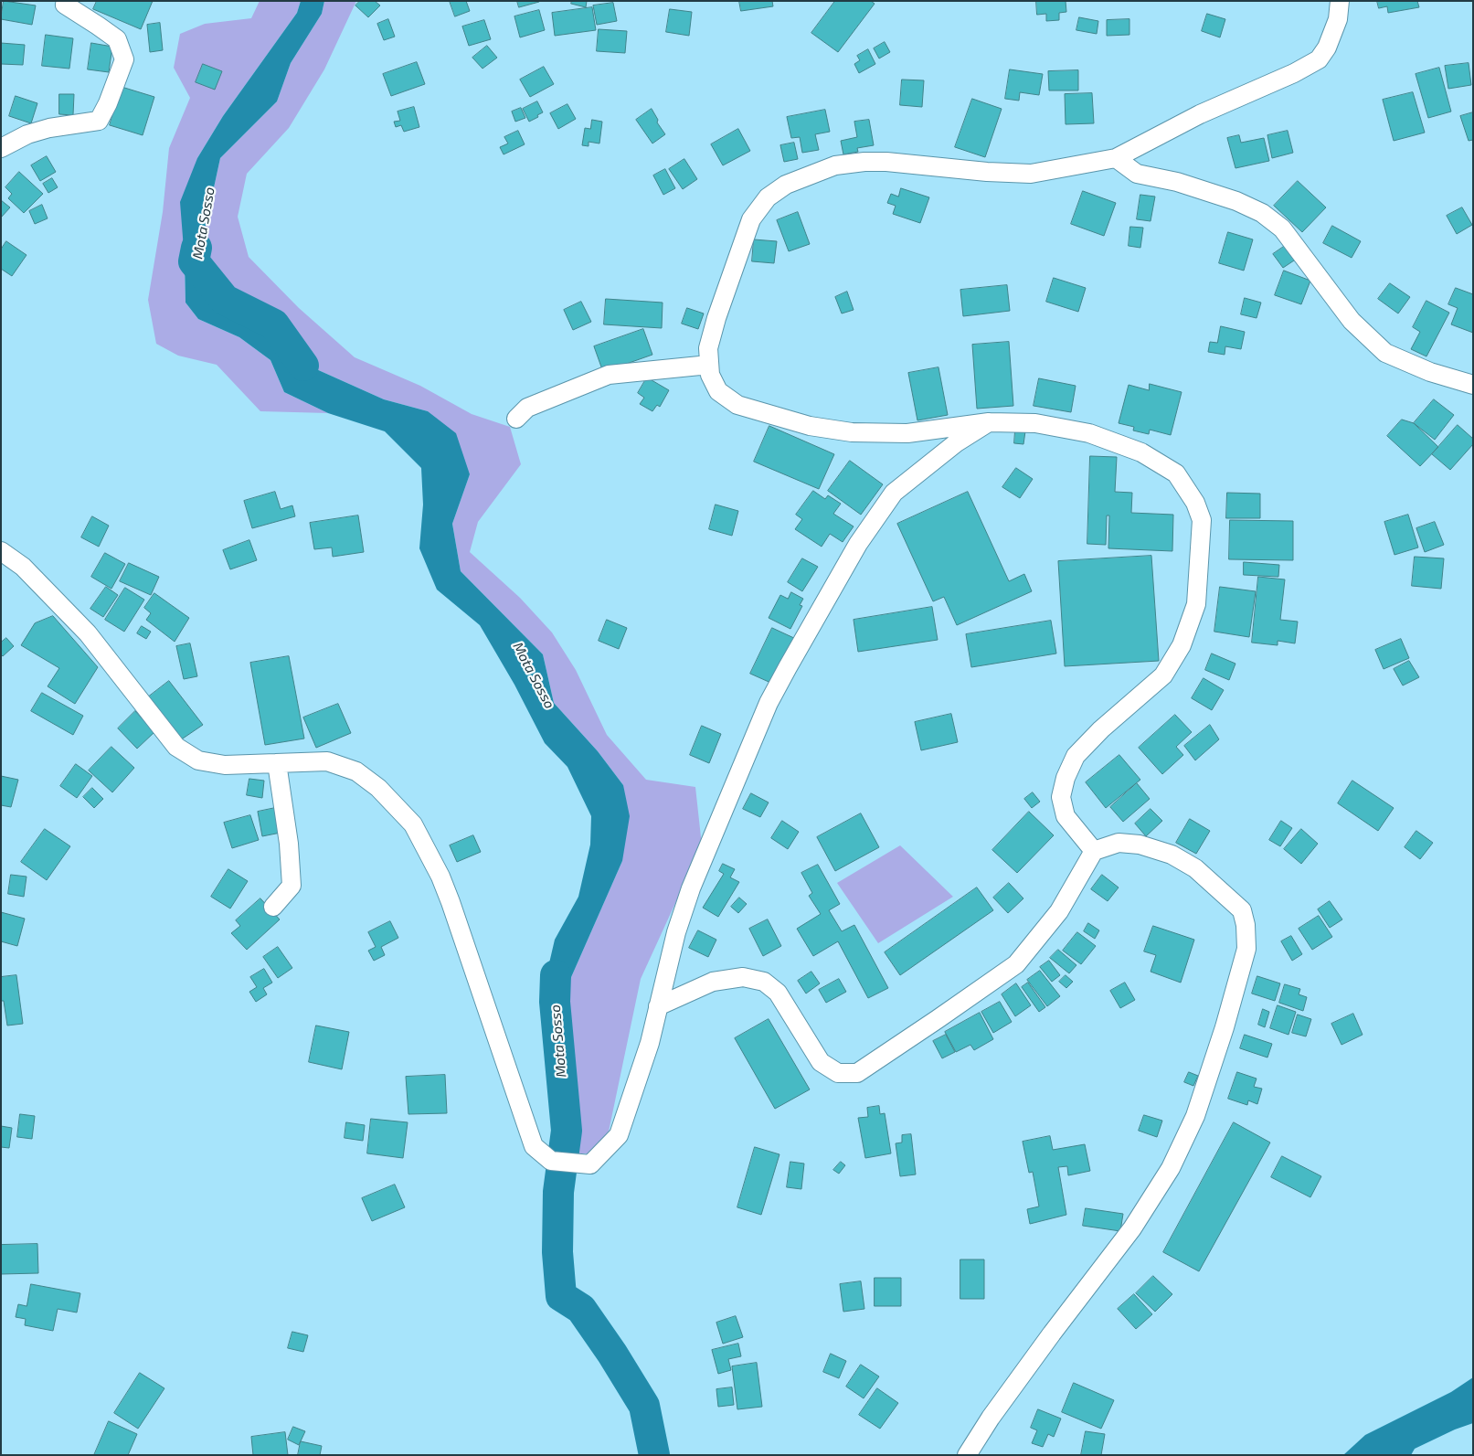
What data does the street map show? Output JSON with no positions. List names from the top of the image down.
{
  "water": ["Mota Sosso"]
}
